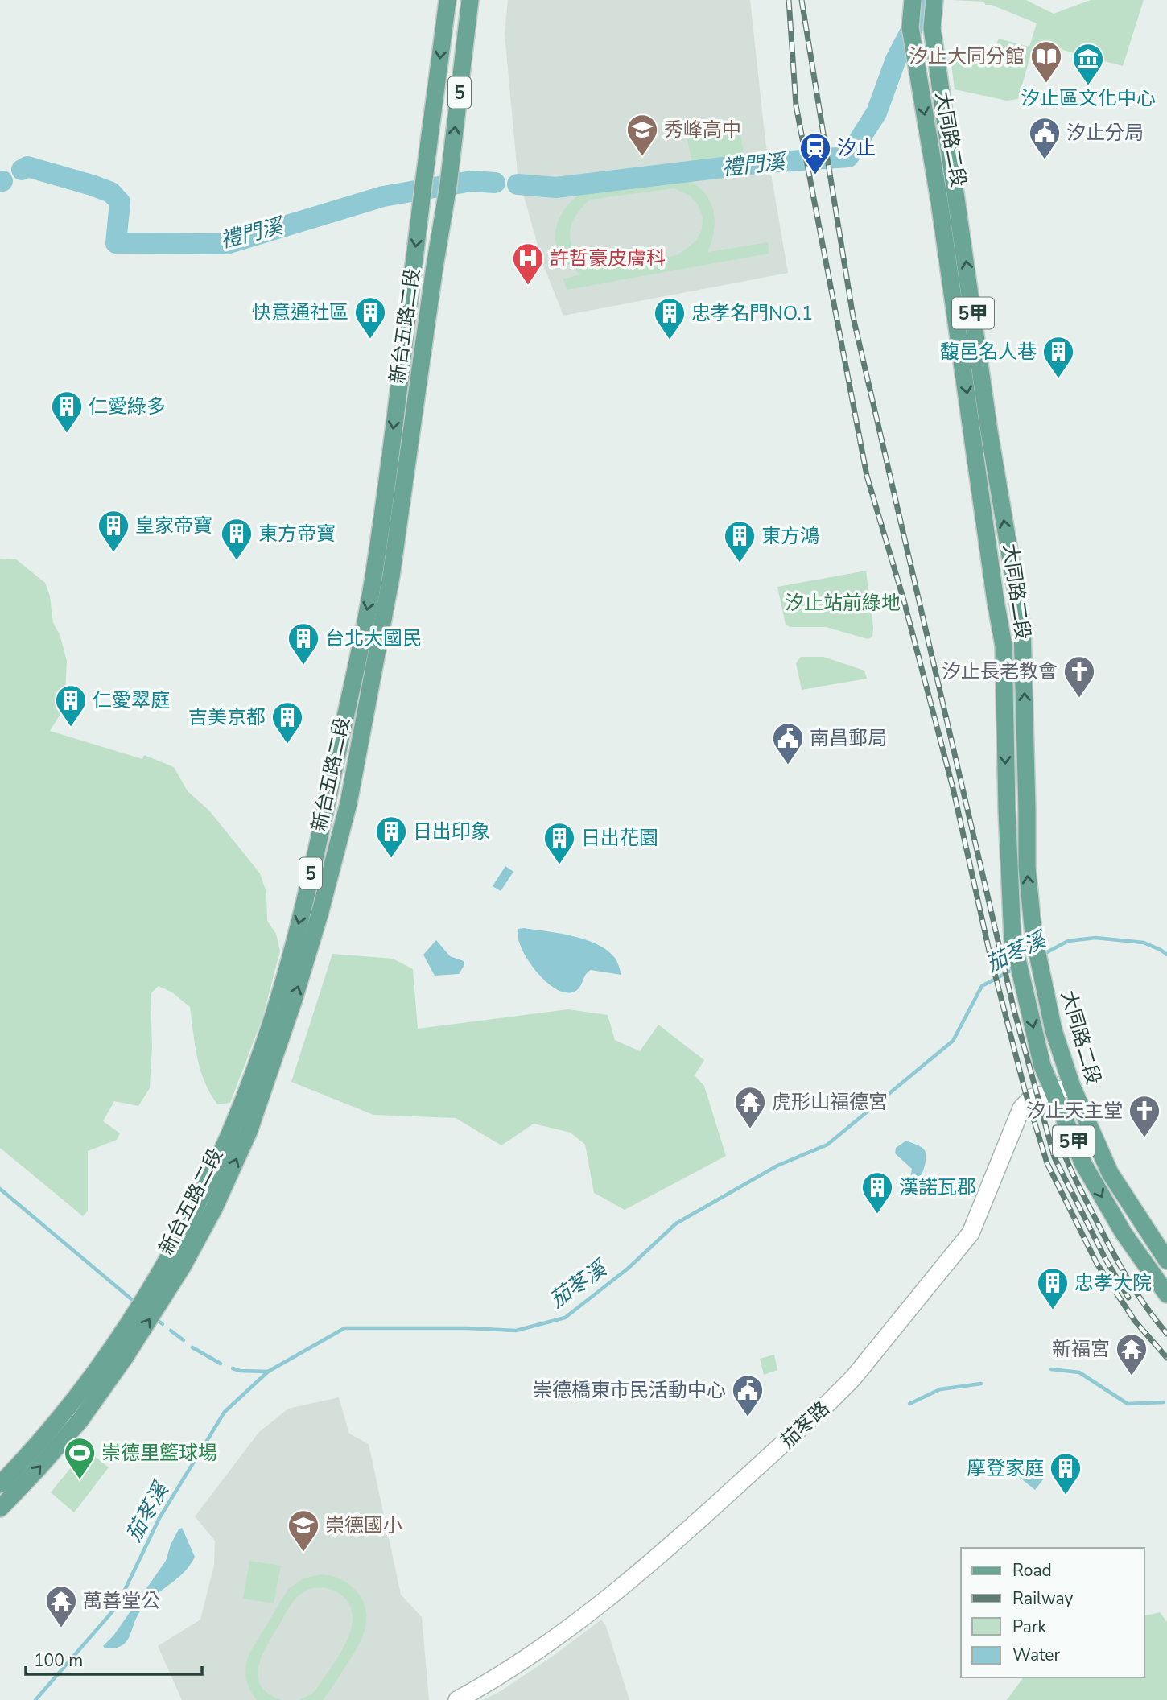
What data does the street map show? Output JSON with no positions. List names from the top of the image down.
{
  "streets": {
    "main road": [
      "5",
      "大同路二段",
      "5甲",
      "新台五路二段"
    ],
    "street": ["茄苳路"]
  },
  "crossings": [
    ["大同路二段", "茄苳路"]
  ],
  "water": ["禮門溪", "茄苳溪"],
  "parks": ["汐止站前綠地"],
  "places": {
    "library": ["汐止大同分館"],
    "museum": ["汐止區文化中心"],
    "school or university": ["秀峰高中", "崇德國小"],
    "public building": ["汐止分局", "南昌郵局", "崇德橋東市民活動中心"],
    "station": ["汐止"],
    "hospital": ["許哲豪皮膚科"],
    "building": [
      "快意通社區",
      "忠孝名門NO.1",
      "馥邑名人巷",
      "仁愛綠多",
      "皇家帝寶",
      "東方帝寶",
      "東方鴻",
      "台北大國民",
      "仁愛翠庭",
      "吉美京都",
      "日出印象",
      "日出花園",
      "漢諾瓦郡",
      "忠孝大院",
      "摩登家庭"
    ],
    "church": ["汐止長老教會", "汐止天主堂"],
    "temple": ["虎形山福德宮", "新福宮", "萬善堂公"],
    "sports": ["崇德里籃球場"]
  },
  "legend": [
    "Road",
    "Railway",
    "Park",
    "Water"
  ],
  "scale_bar": "100 m"
}
